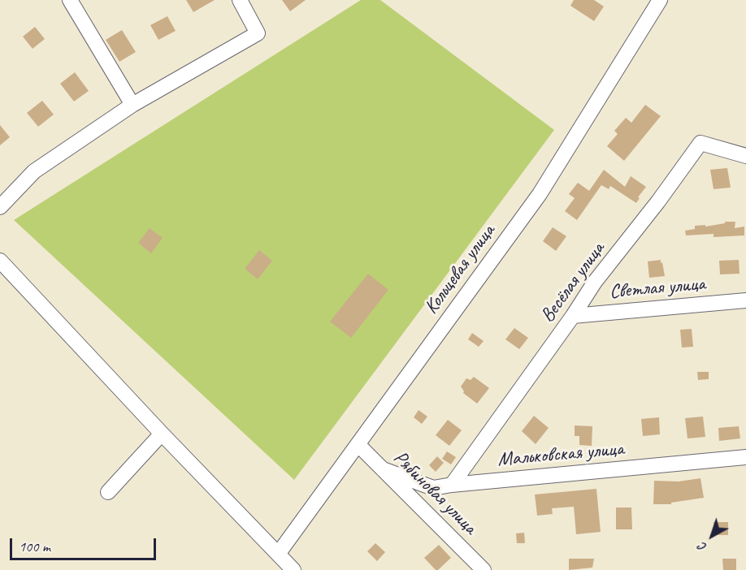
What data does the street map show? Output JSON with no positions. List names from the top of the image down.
{
  "streets": {
    "street": [
      "Кольцевая улица",
      "Весёлая улица",
      "Светлая улица",
      "Мальковская улица",
      "Рябиновая улица"
    ]
  },
  "crossings": [
    ["Кольцевая улица", "Рябиновая улица"],
    ["Весёлая улица", "Светлая улица"],
    ["Весёлая улица", "Мальковская улица"],
    ["Мальковская улица", "Рябиновая улица"]
  ],
  "scale_bar": "100 m",
  "north": "bottom left"
}
